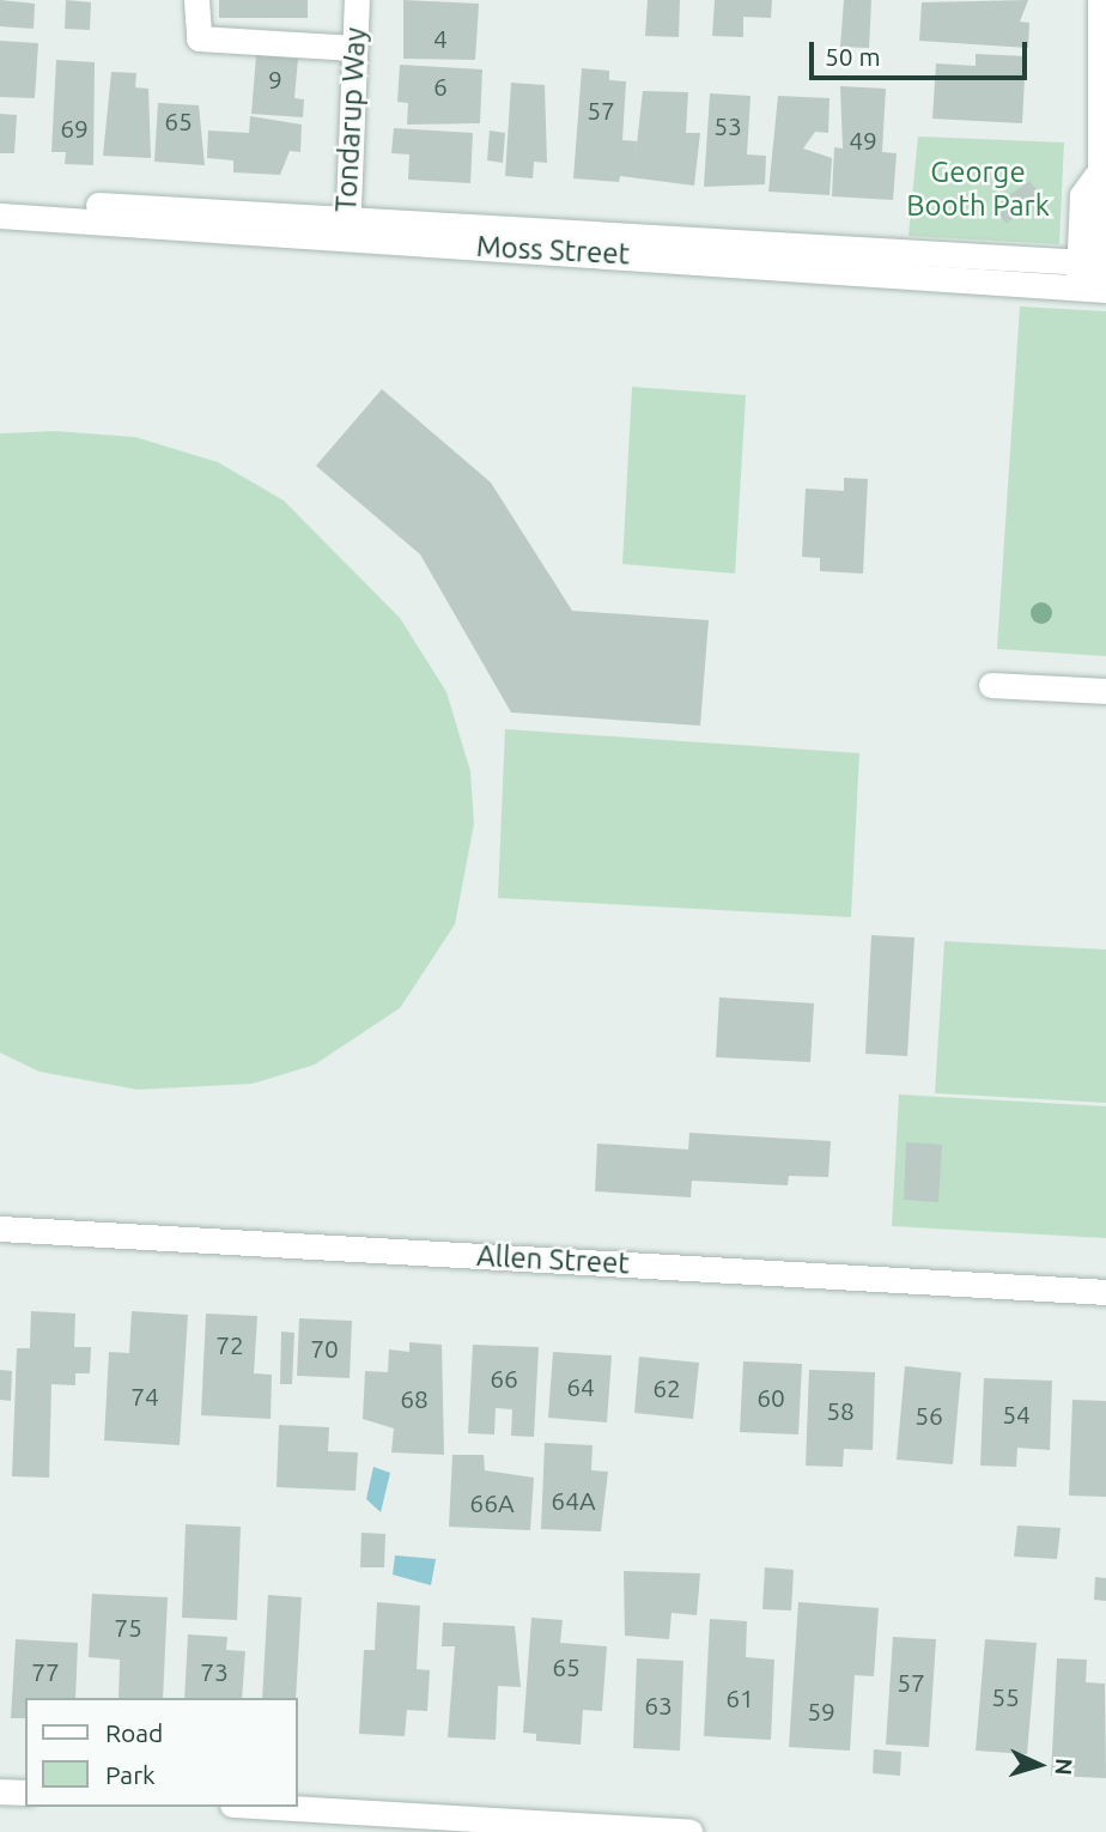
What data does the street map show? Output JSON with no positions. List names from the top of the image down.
{
  "streets": {
    "street": ["Tondarup Way", "Moss Street", "Allen Street"]
  },
  "crossings": [
    ["Tondarup Way", "Moss Street"]
  ],
  "parks": ["George Booth Park"],
  "house_numbers": [
    "4",
    "9",
    "6",
    "57",
    "65",
    "53",
    "69",
    "49",
    "72",
    "70",
    "66",
    "64",
    "62",
    "74",
    "60",
    "68",
    "58",
    "54",
    "56",
    "64A",
    "66A",
    "75",
    "65",
    "77",
    "73",
    "57",
    "55",
    "61",
    "63",
    "59"
  ],
  "legend": ["Road", "Park"],
  "scale_bar": "50 m",
  "north": "right"
}
